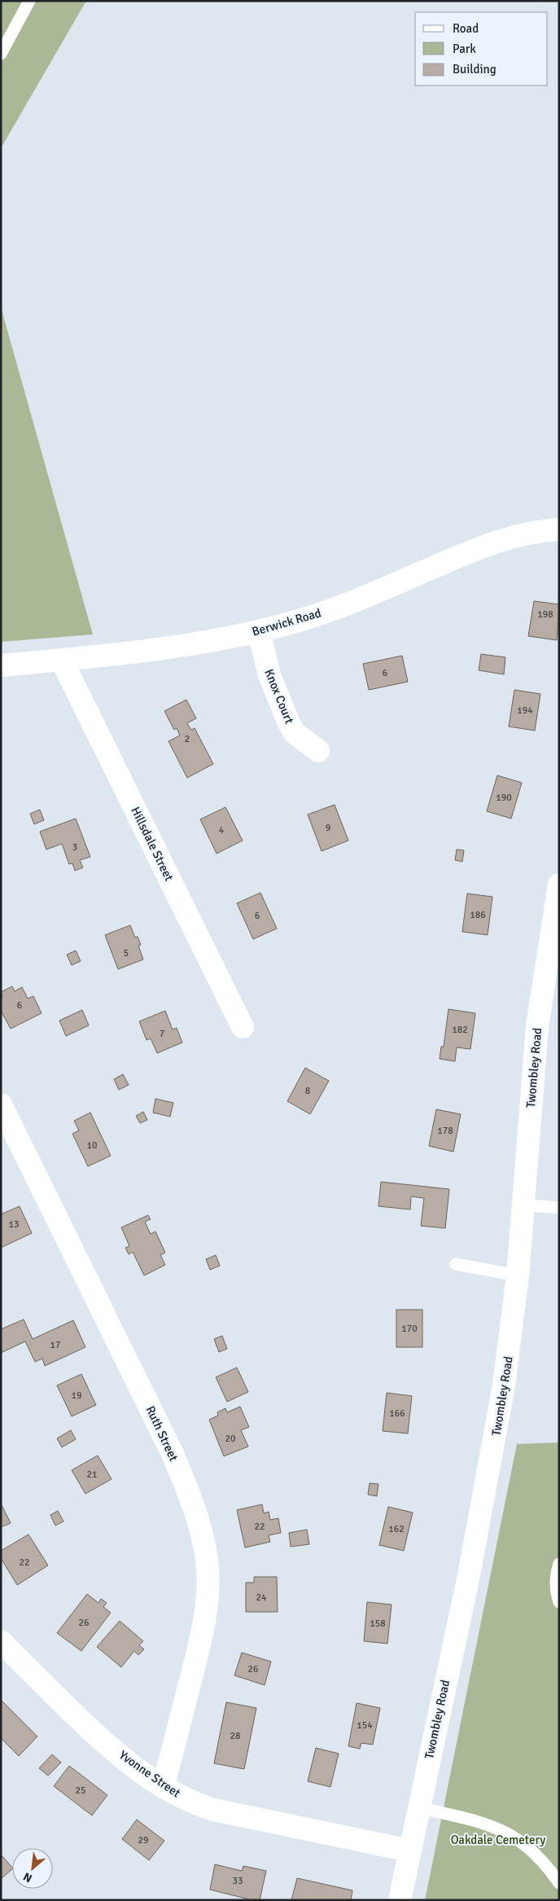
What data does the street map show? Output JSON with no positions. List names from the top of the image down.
{
  "streets": {
    "street": [
      "Berwick Road",
      "Knox Court",
      "Hillsdale Street",
      "Twombley Road",
      "Ruth Street",
      "Yvonne Street"
    ]
  },
  "crossings": [
    ["Berwick Road", "Knox Court"],
    ["Berwick Road", "Hillsdale Street"],
    ["Twombley Road", "Yvonne Street"],
    ["Ruth Street", "Yvonne Street"]
  ],
  "parks": ["Oakdale Cemetery"],
  "house_numbers": [
    "198",
    "6",
    "194",
    "2",
    "190",
    "9",
    "4",
    "3",
    "186",
    "6",
    "5",
    "6",
    "182",
    "7",
    "8",
    "178",
    "10",
    "13",
    "170",
    "17",
    "19",
    "166",
    "20",
    "21",
    "22",
    "162",
    "22",
    "24",
    "26",
    "158",
    "26",
    "154",
    "28",
    "25",
    "29",
    "33"
  ],
  "legend": ["Road", "Park", "Building"],
  "north": "bottom left"
}
